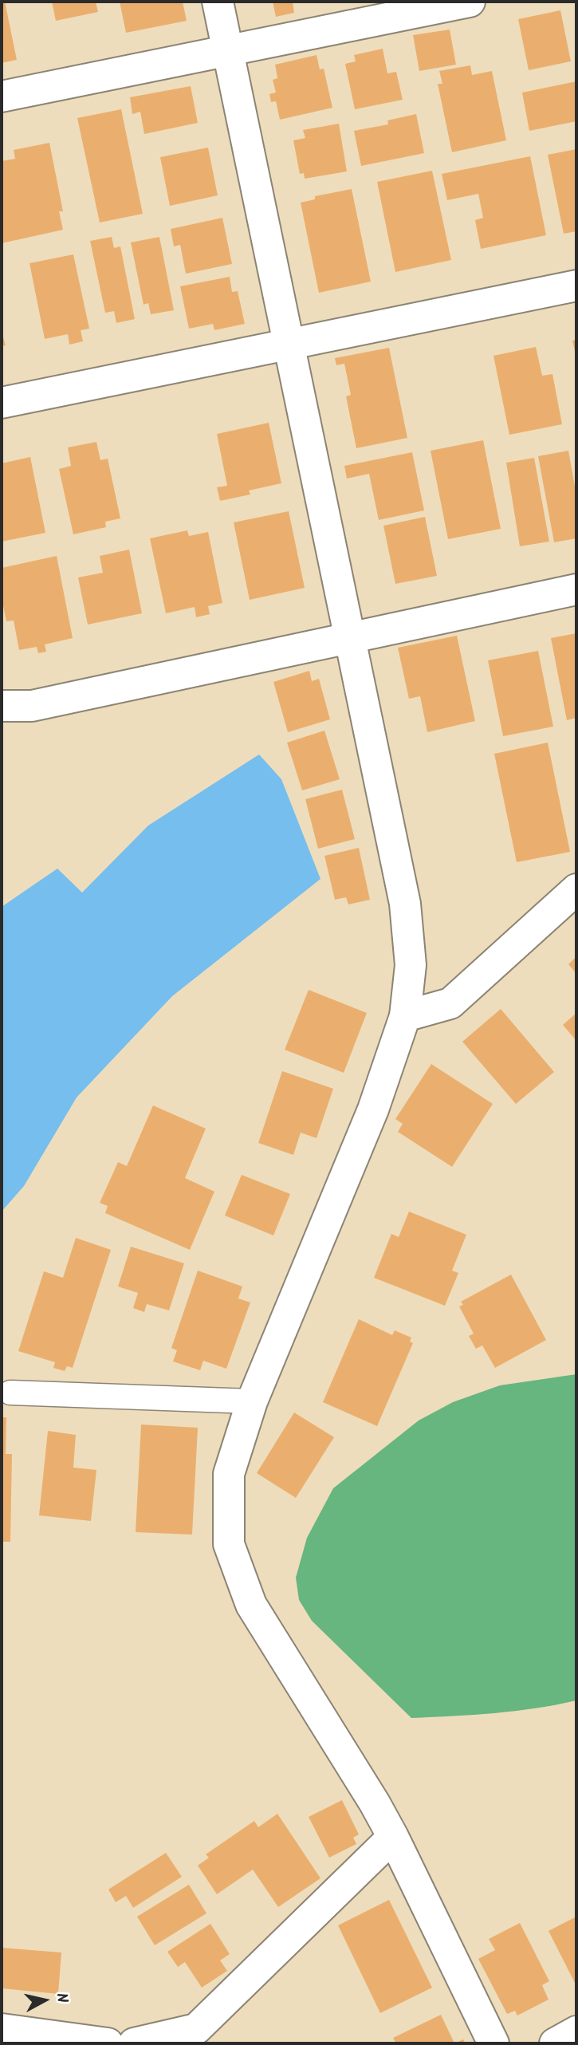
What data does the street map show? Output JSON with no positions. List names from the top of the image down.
{
  "north": "right"
}
